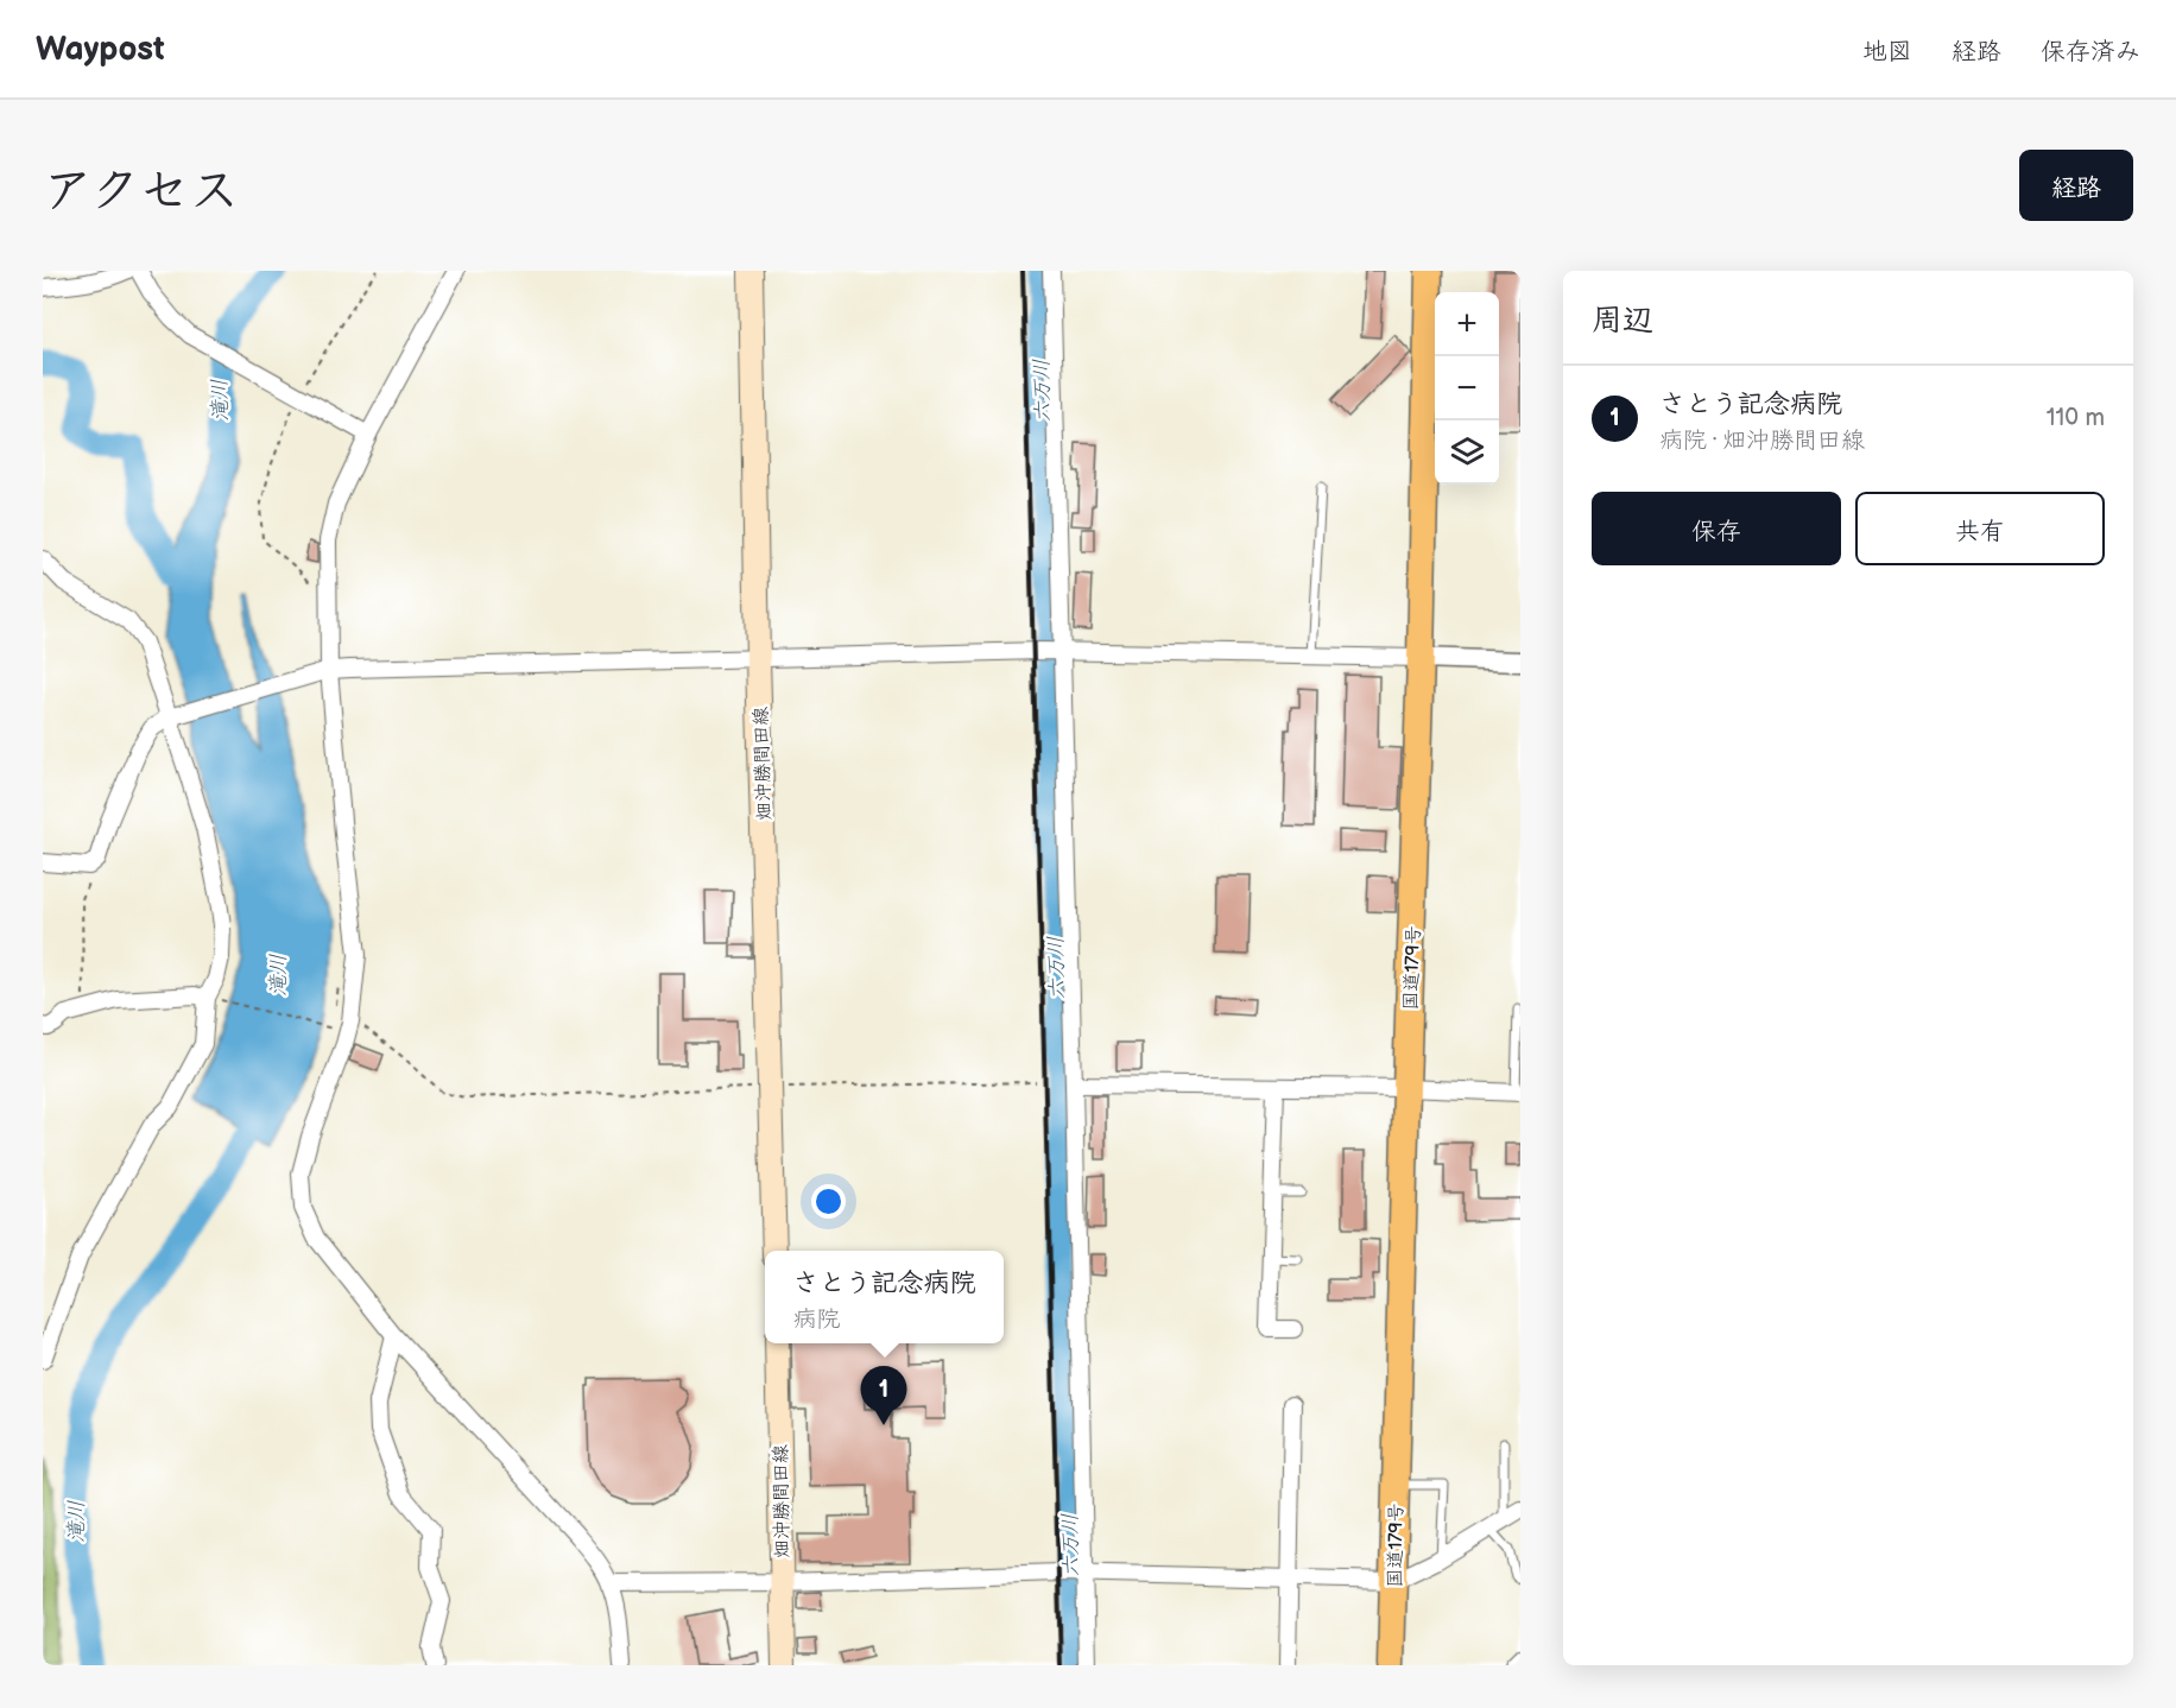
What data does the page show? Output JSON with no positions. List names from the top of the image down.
{
  "streets": {
    "highway": ["国道179号"],
    "main road": ["畑沖勝間田線"]
  },
  "water": ["六万川", "滝川"],
  "page": {
    "header": "Waypost",
    "nav": ["地図", "経路", "保存済み"],
    "title": "アクセス",
    "buttons": [
      "経路",
      ["保存", "共有"]
    ],
    "heading": "周辺",
    "map_buttons": ["+", "−"],
    "list": [
      {
        "mark": "1",
        "name": "さとう記念病院",
        "note": "病院 · 畑沖勝間田線",
        "value": "110 m"
      }
    ],
    "popup": ["さとう記念病院", "病院"],
    "pins": "1"
  }
}
